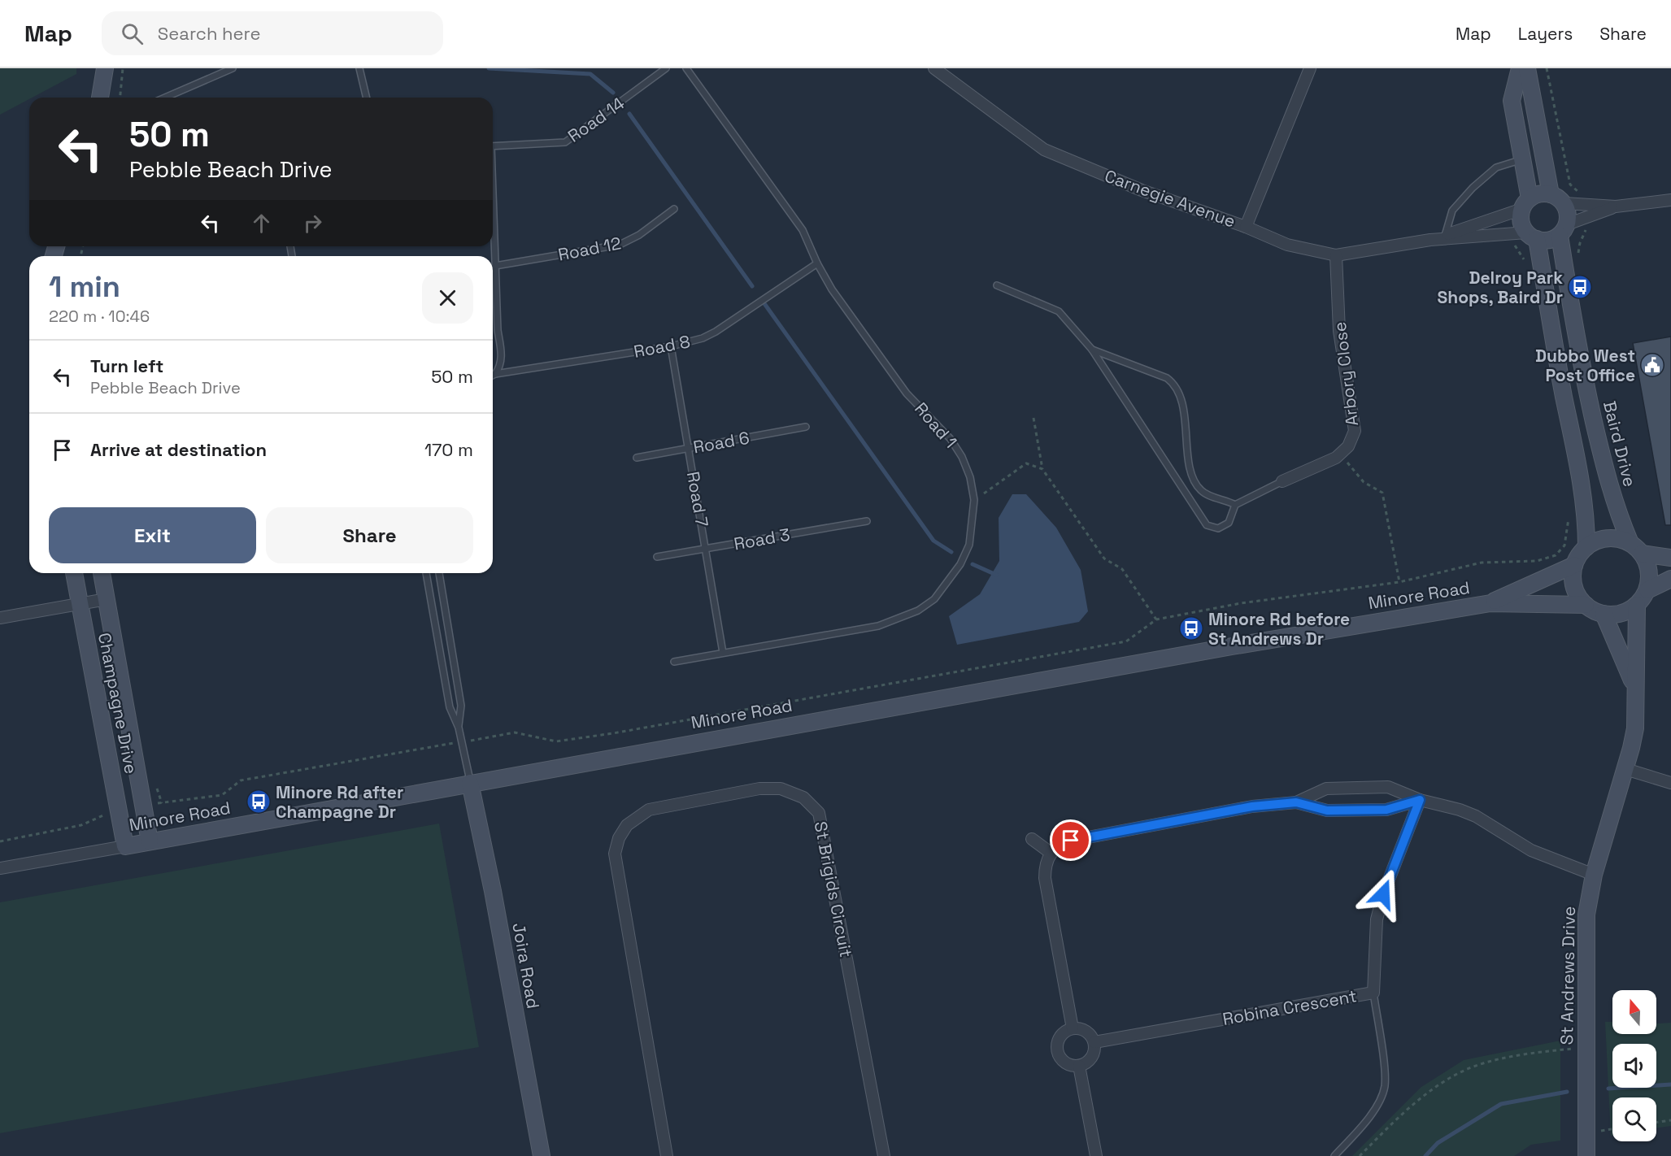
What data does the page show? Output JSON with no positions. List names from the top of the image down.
{
  "streets": {
    "street": [
      "Carnegie Avenue",
      "Arbory Close",
      "Baird Drive",
      "Minore Road",
      "Champagne Drive",
      "St Brigids Circuit",
      "Joira Road",
      "St Andrews Drive",
      "Robina Crescent"
    ],
    "lane": [
      "Road 14",
      "Road 12",
      "Road 8",
      "Road 1",
      "Road 6",
      "Road 7",
      "Road 3"
    ]
  },
  "crossings": [
    ["Carnegie Avenue", "Arbory Close"],
    ["Carnegie Avenue", "Baird Drive"],
    ["Road 8", "Road 1"],
    ["Road 8", "Road 7"],
    ["Road 1", "Road 7"],
    ["Road 6", "Road 7"],
    ["Baird Drive", "Minore Road"],
    ["Baird Drive", "St Andrews Drive"],
    ["Road 7", "Road 3"],
    ["Minore Road", "Champagne Drive"],
    ["Minore Road", "Joira Road"],
    ["Minore Road", "St Andrews Drive"]
  ],
  "places": {
    "bus stop": ["Delroy Park Shops, Baird Dr", "Minore Rd before St Andrews Dr", "Minore Rd after Champagne Dr"],
    "public building": ["Dubbo West Post Office"]
  },
  "north": "top",
  "page": {
    "header": "Map",
    "search": "Search here",
    "nav": ["Map", "Layers", "Share"],
    "turn": ["50 m", "Pebble Beach Drive"],
    "heading": ["1 min", "220 m · 10:46"],
    "list": [
      {
        "name": "Turn left",
        "note": "Pebble Beach Drive",
        "value": "50 m"
      },
      {
        "name": "Arrive at destination",
        "value": "170 m"
      }
    ],
    "buttons": ["Exit", "Share"]
  }
}
